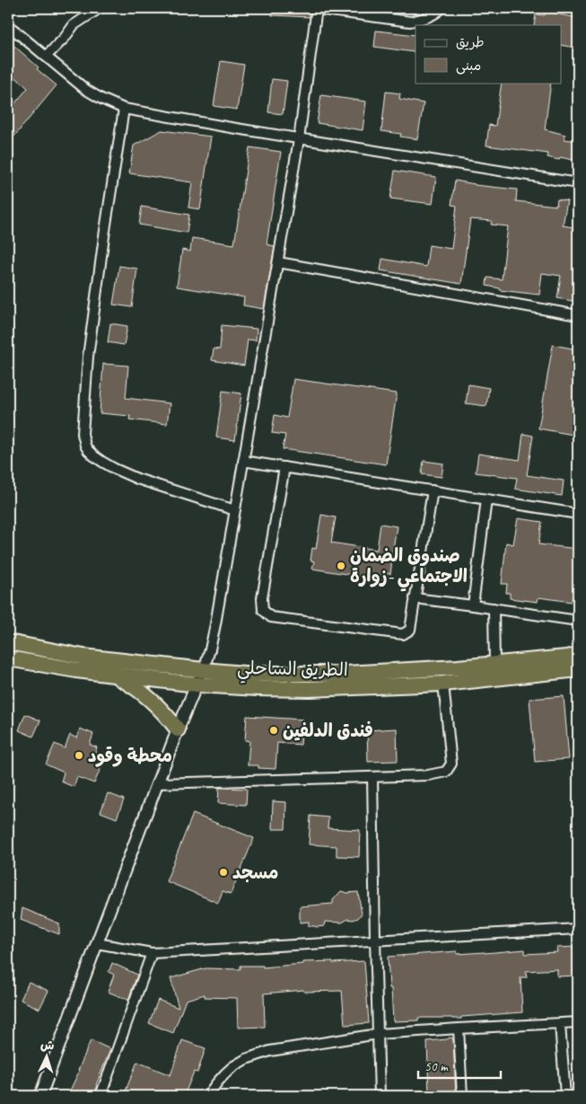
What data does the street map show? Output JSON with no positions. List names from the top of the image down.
{
  "streets": {
    "highway": ["الطريق الساحلي"]
  },
  "places": [
    "صندوق الضمان الاجتماعي -زوارة",
    "فندق الدلفين",
    "محطة وقود",
    "مسجد"
  ],
  "legend": ["طريق", "مبنى"],
  "scale_bar": "50 m",
  "north": "top"
}
